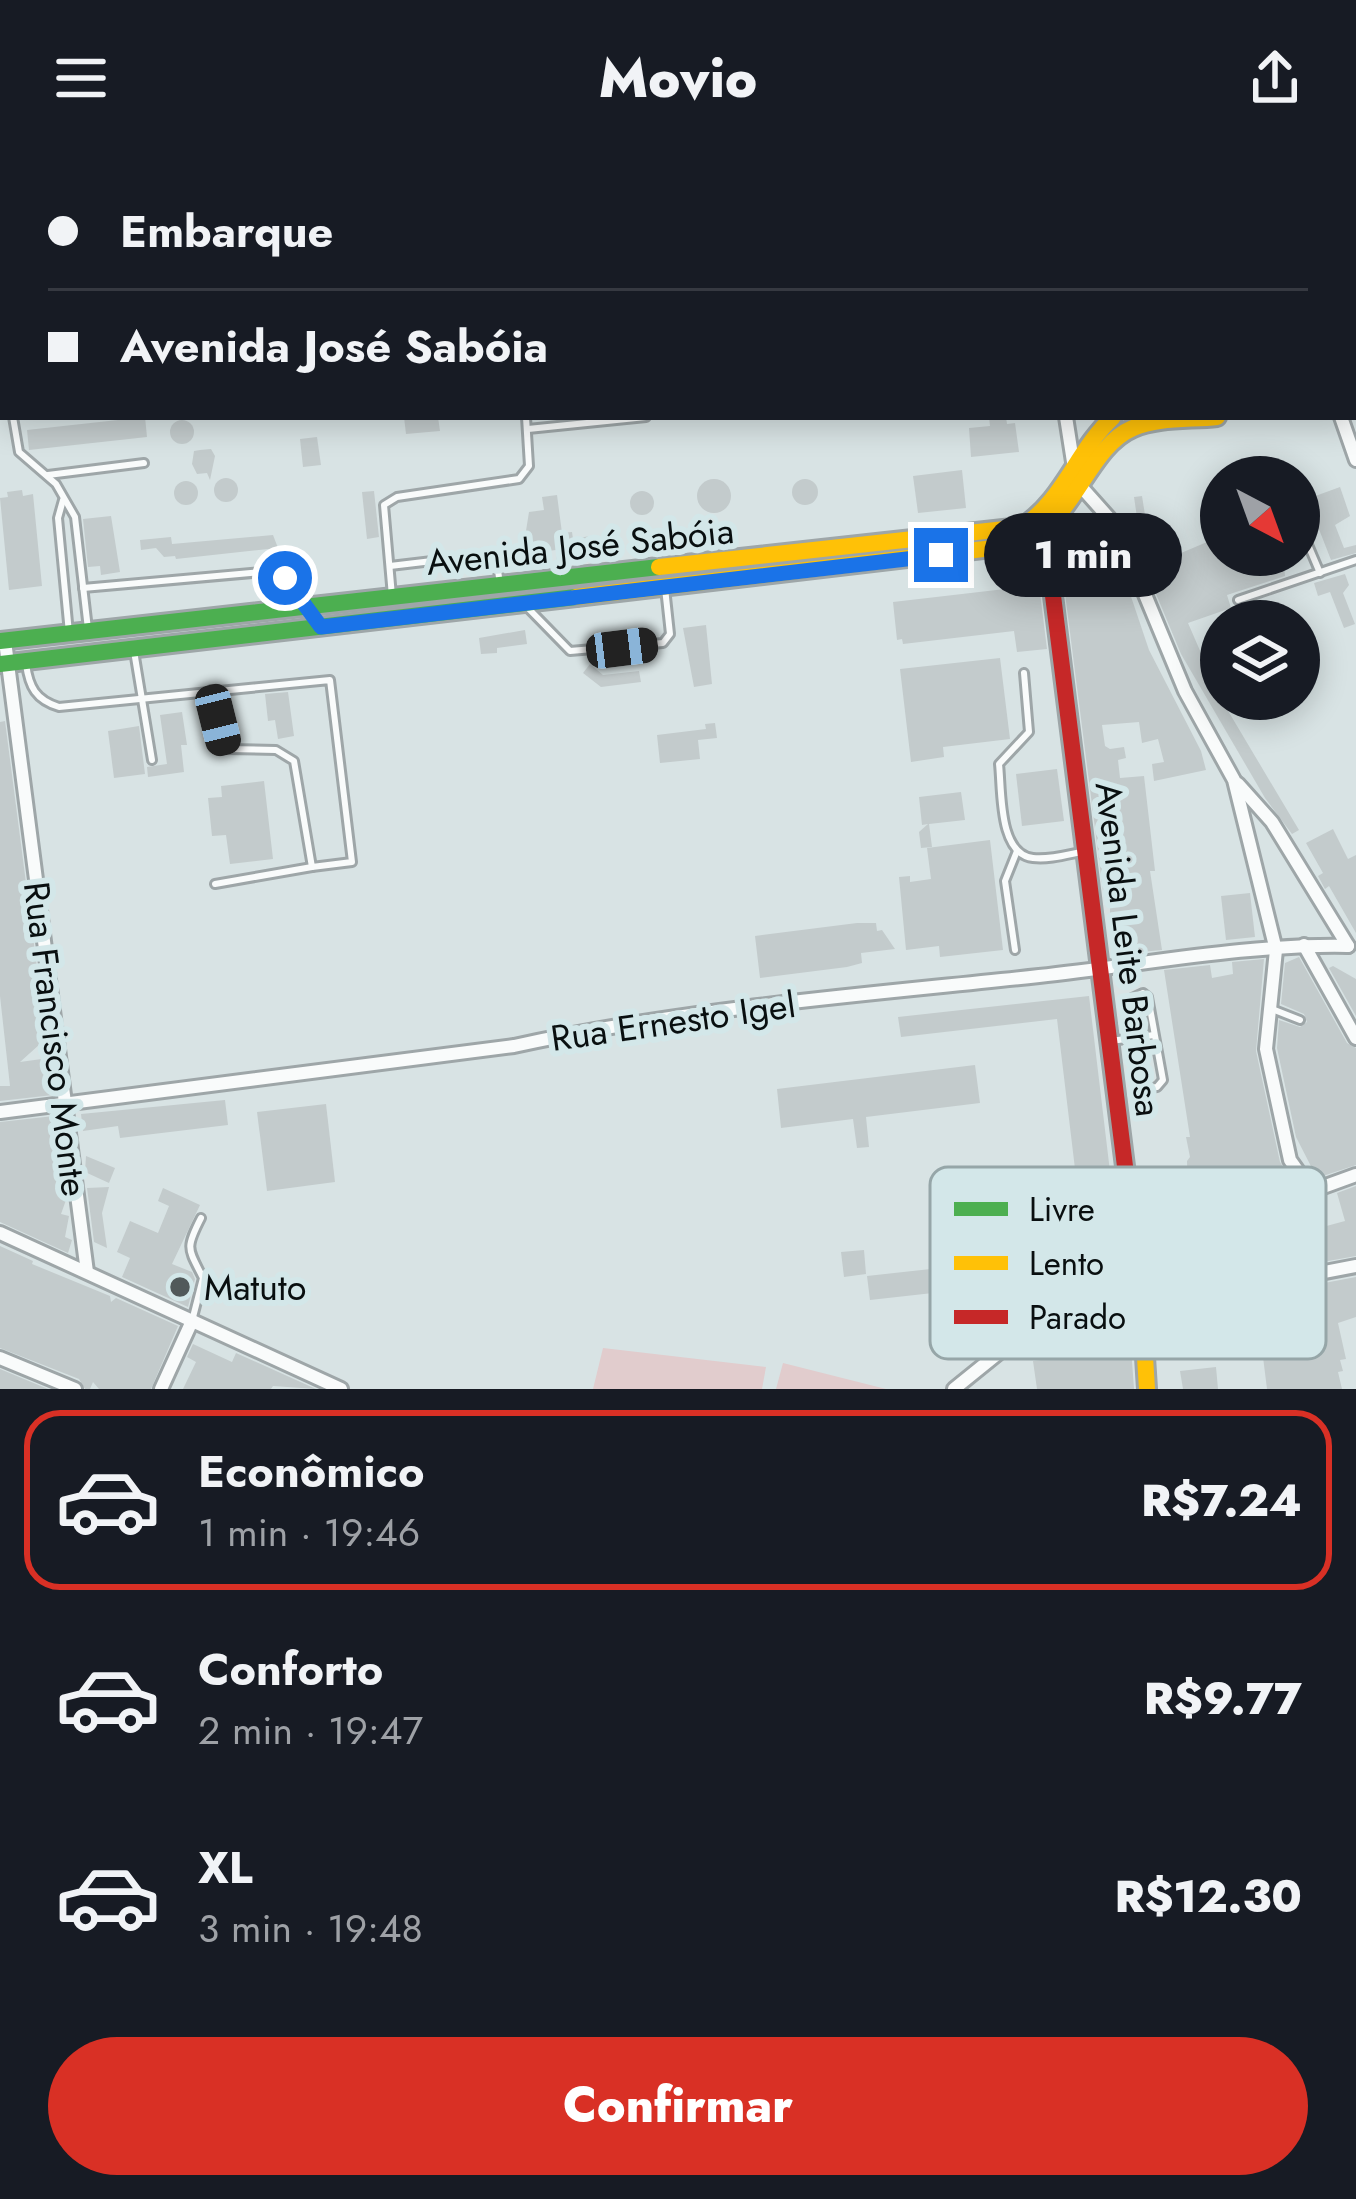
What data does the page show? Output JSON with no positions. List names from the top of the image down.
{
  "streets": {
    "main road": ["Avenida José Sabóia", "Avenida Leite Barbosa"],
    "street": ["Rua Ernesto Igel", "Rua Francisco Monte"]
  },
  "crossings": [
    ["Avenida José Sabóia", "Avenida Leite Barbosa"],
    ["Avenida José Sabóia", "Rua Francisco Monte"],
    ["Avenida Leite Barbosa", "Rua Ernesto Igel"],
    ["Rua Ernesto Igel", "Rua Francisco Monte"]
  ],
  "places": ["Matuto"],
  "legend": ["Livre", "Lento", "Parado"],
  "north": "bottom right",
  "page": {
    "header": "Movio",
    "banner": ["Embarque", "Avenida José Sabóia"],
    "bubble": "1 min",
    "list": [
      {
        "name": "Econômico",
        "note": "1 min · 19:46",
        "value": "R$7.24"
      },
      {
        "name": "Conforto",
        "note": "2 min · 19:47",
        "value": "R$9.77"
      },
      {
        "name": "XL",
        "note": "3 min · 19:48",
        "value": "R$12.30"
      }
    ],
    "buttons": "Confirmar"
  }
}
